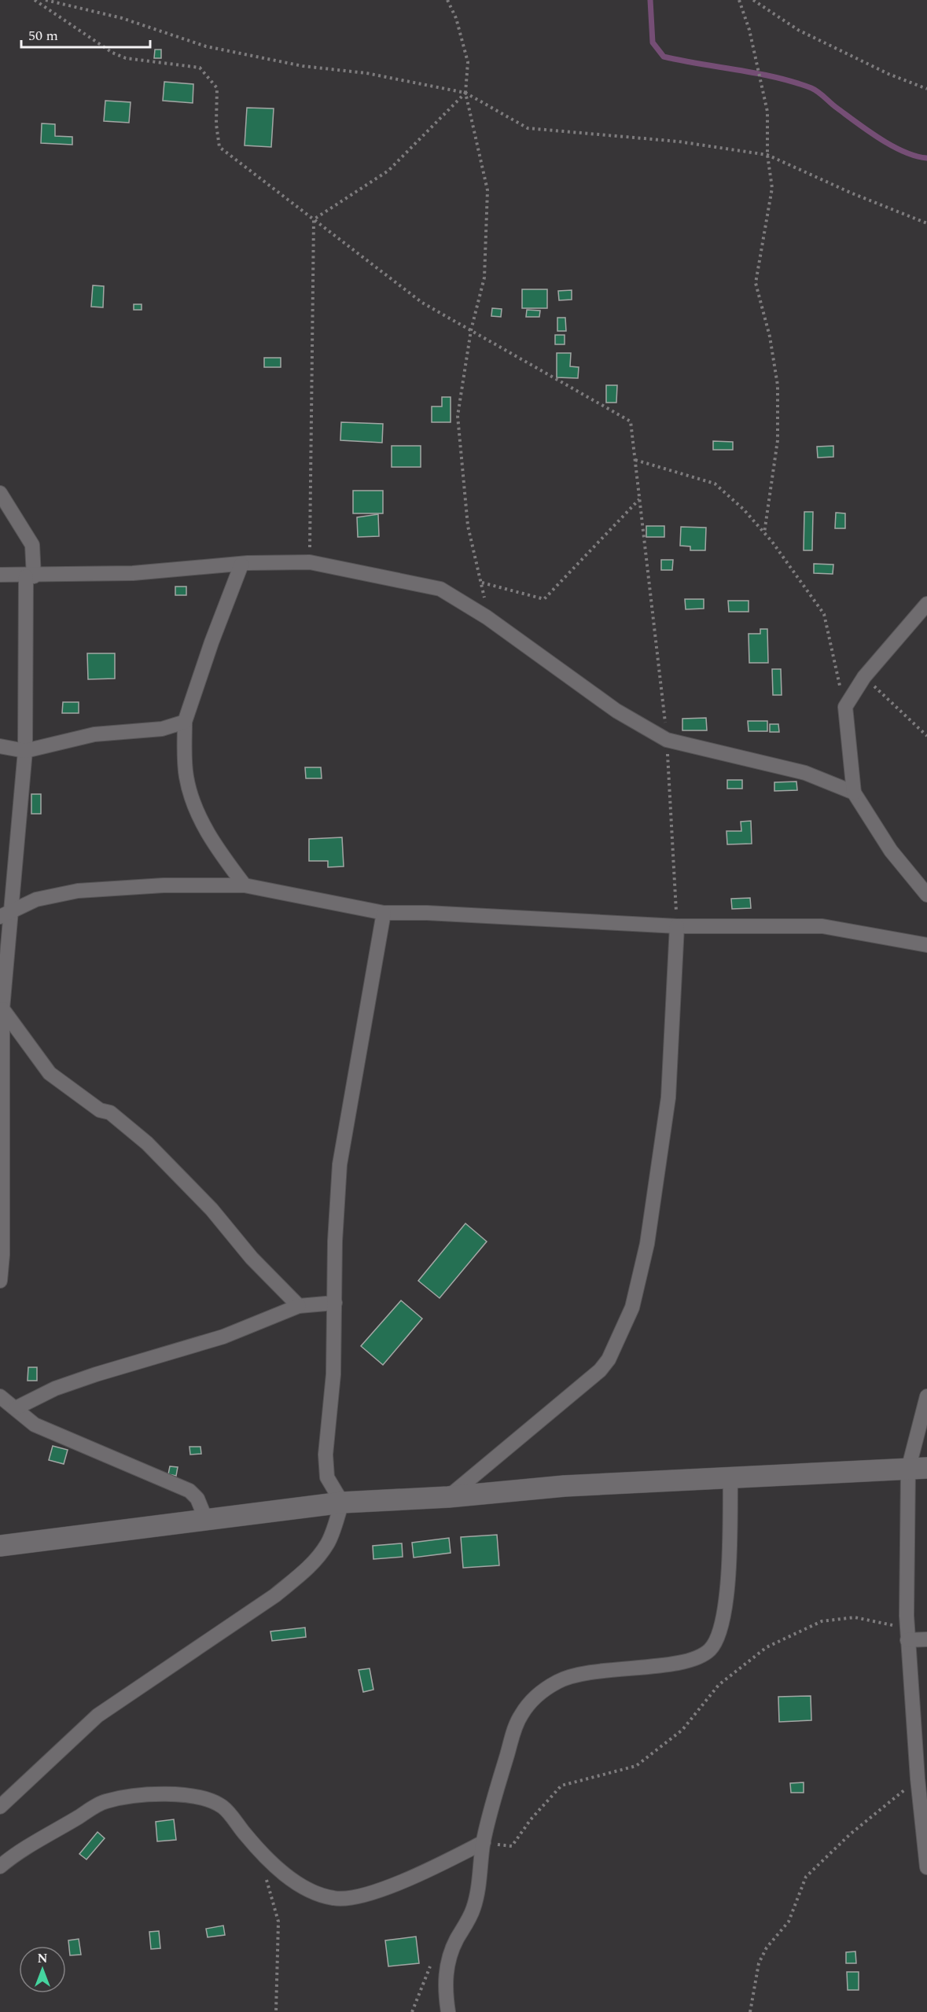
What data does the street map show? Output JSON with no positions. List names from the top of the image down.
{
  "scale_bar": "50 m",
  "north": "top"
}
